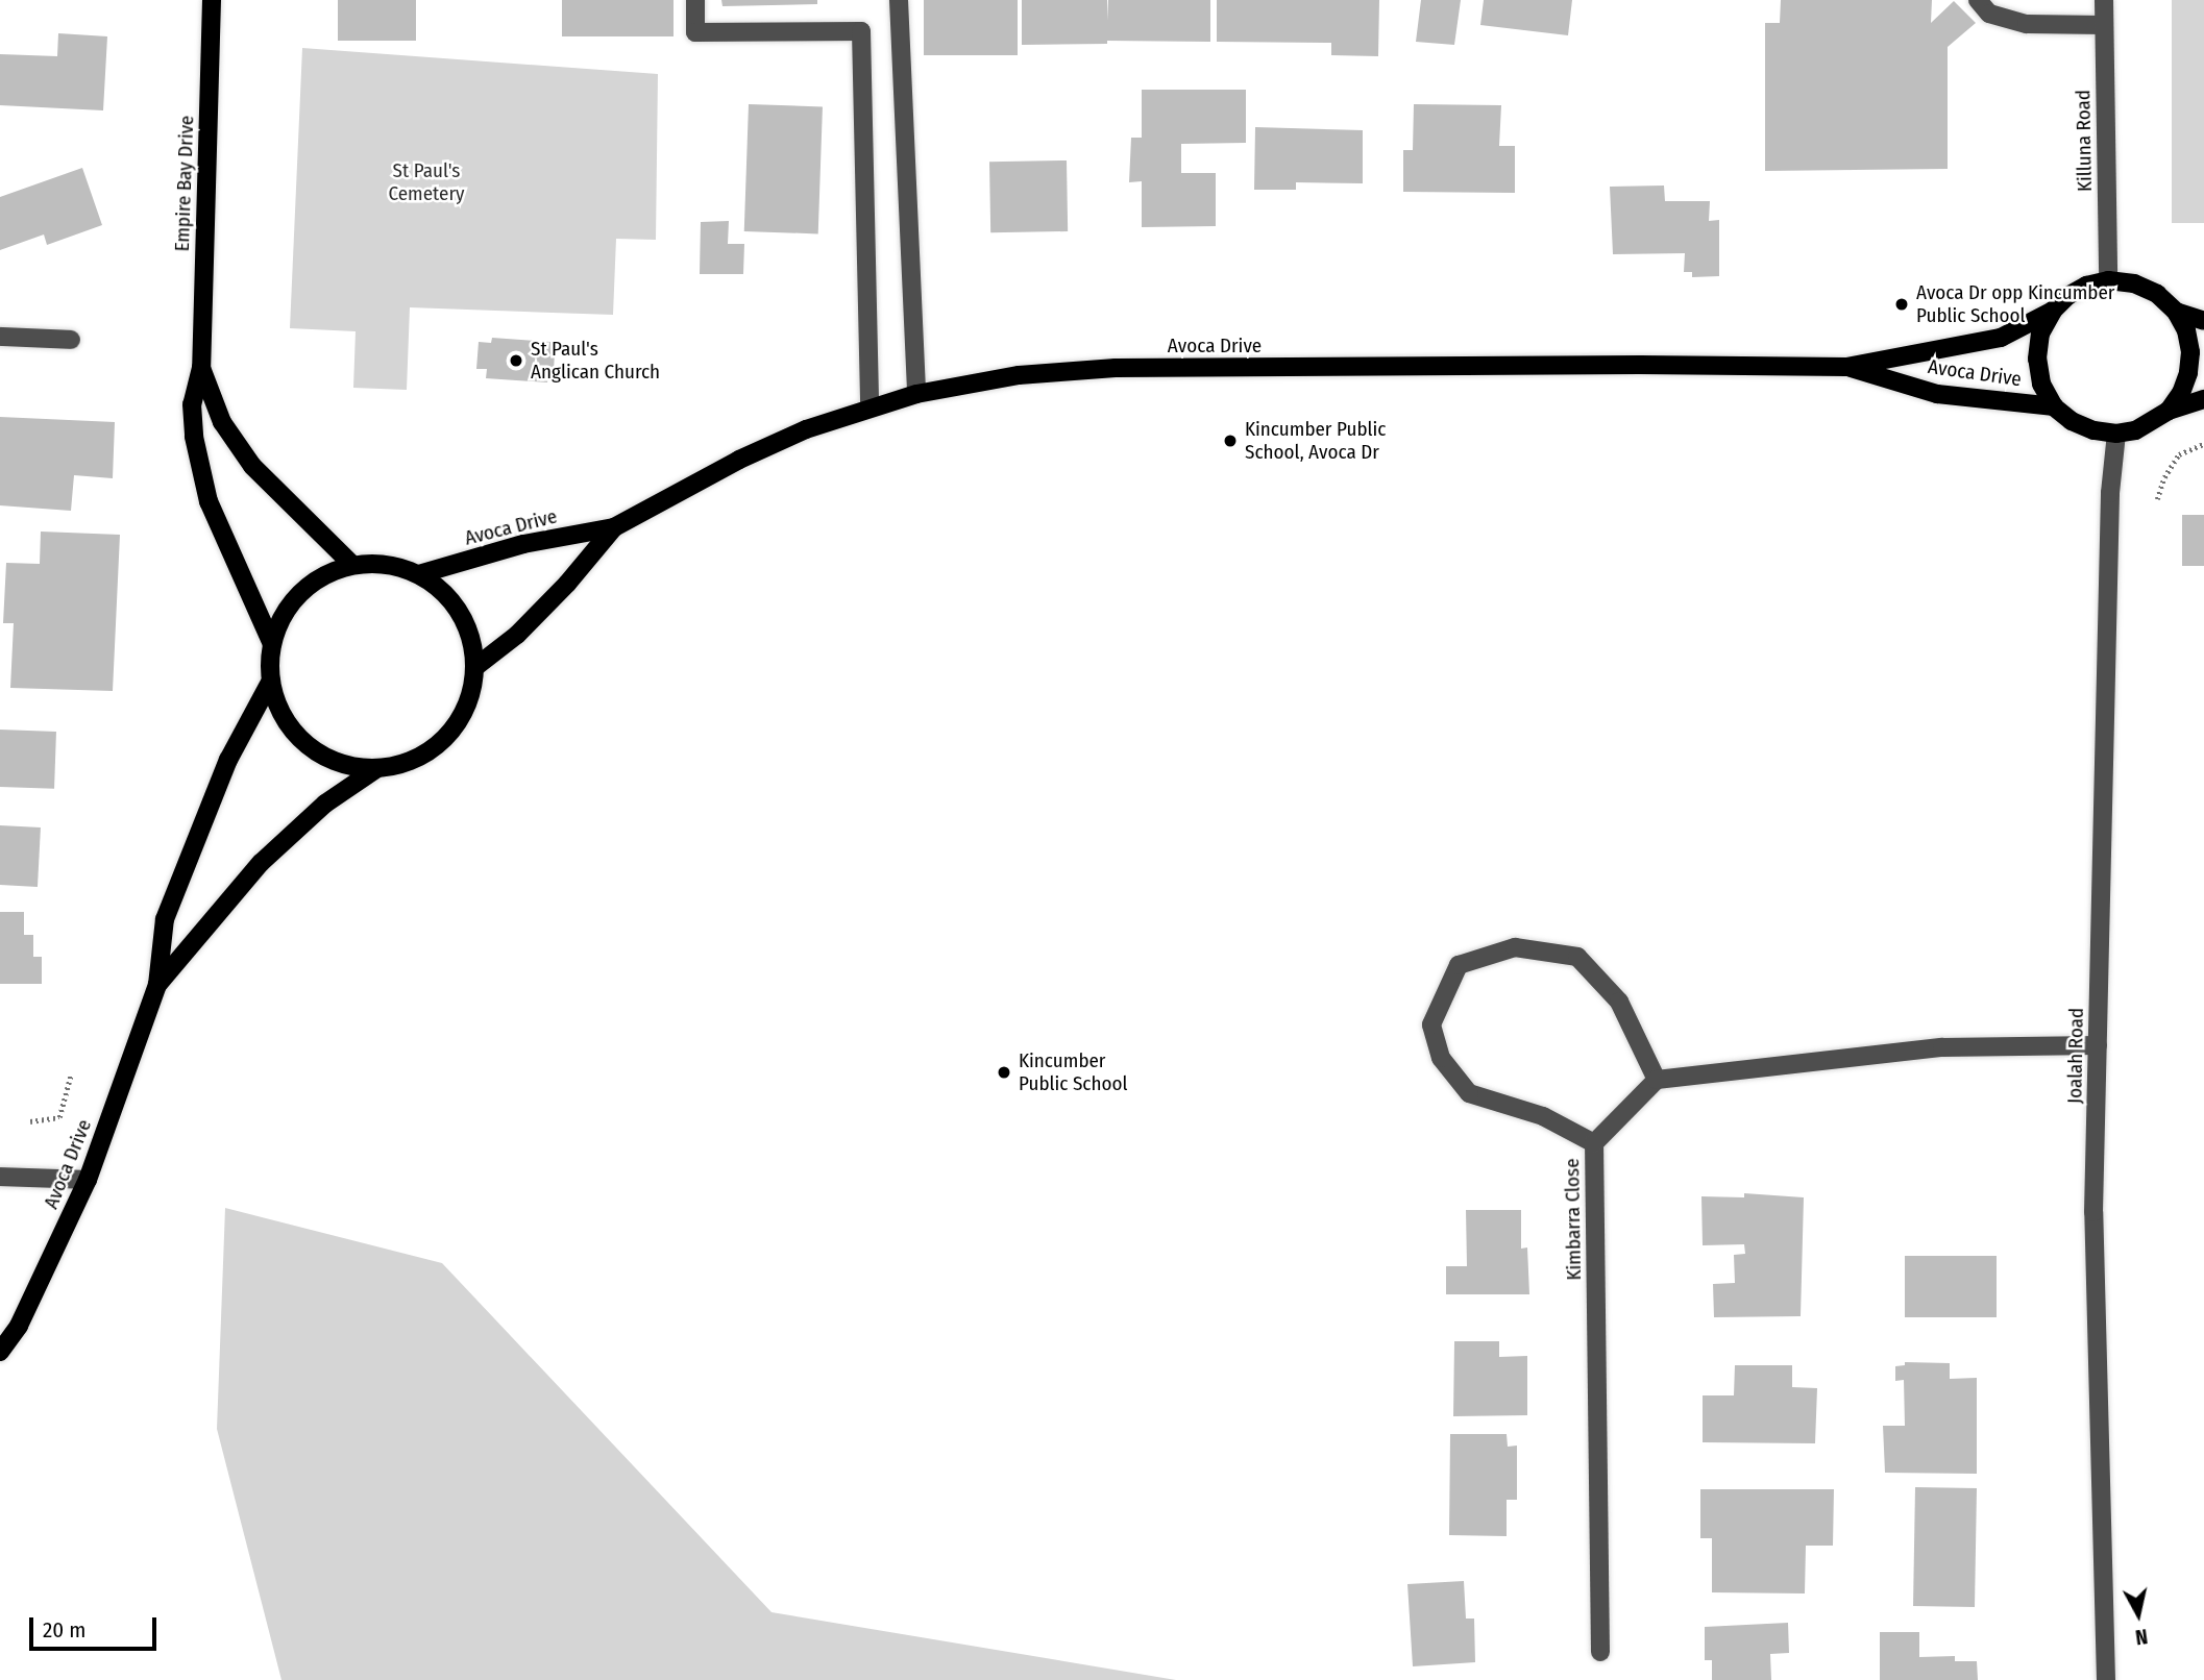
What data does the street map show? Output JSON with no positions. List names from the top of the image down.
{
  "streets": {
    "main road": ["Empire Bay Drive", "Avoca Drive"],
    "street": ["Killuna Road", "Joalah Road", "Kimbarra Close"]
  },
  "crossings": [
    ["Killuna Road", "Avoca Drive"],
    ["Killuna Road", "Joalah Road"],
    ["Empire Bay Drive", "Avoca Drive"],
    ["Avoca Drive", "Joalah Road"]
  ],
  "parks": ["St Paul's Cemetery"],
  "places": [
    "Avoca Dr opp Kincumber Public School",
    "St Paul's Anglican Church",
    "Kincumber Public School, Avoca Dr",
    "Kincumber Public School"
  ],
  "scale_bar": "20 m",
  "north": "bottom"
}
